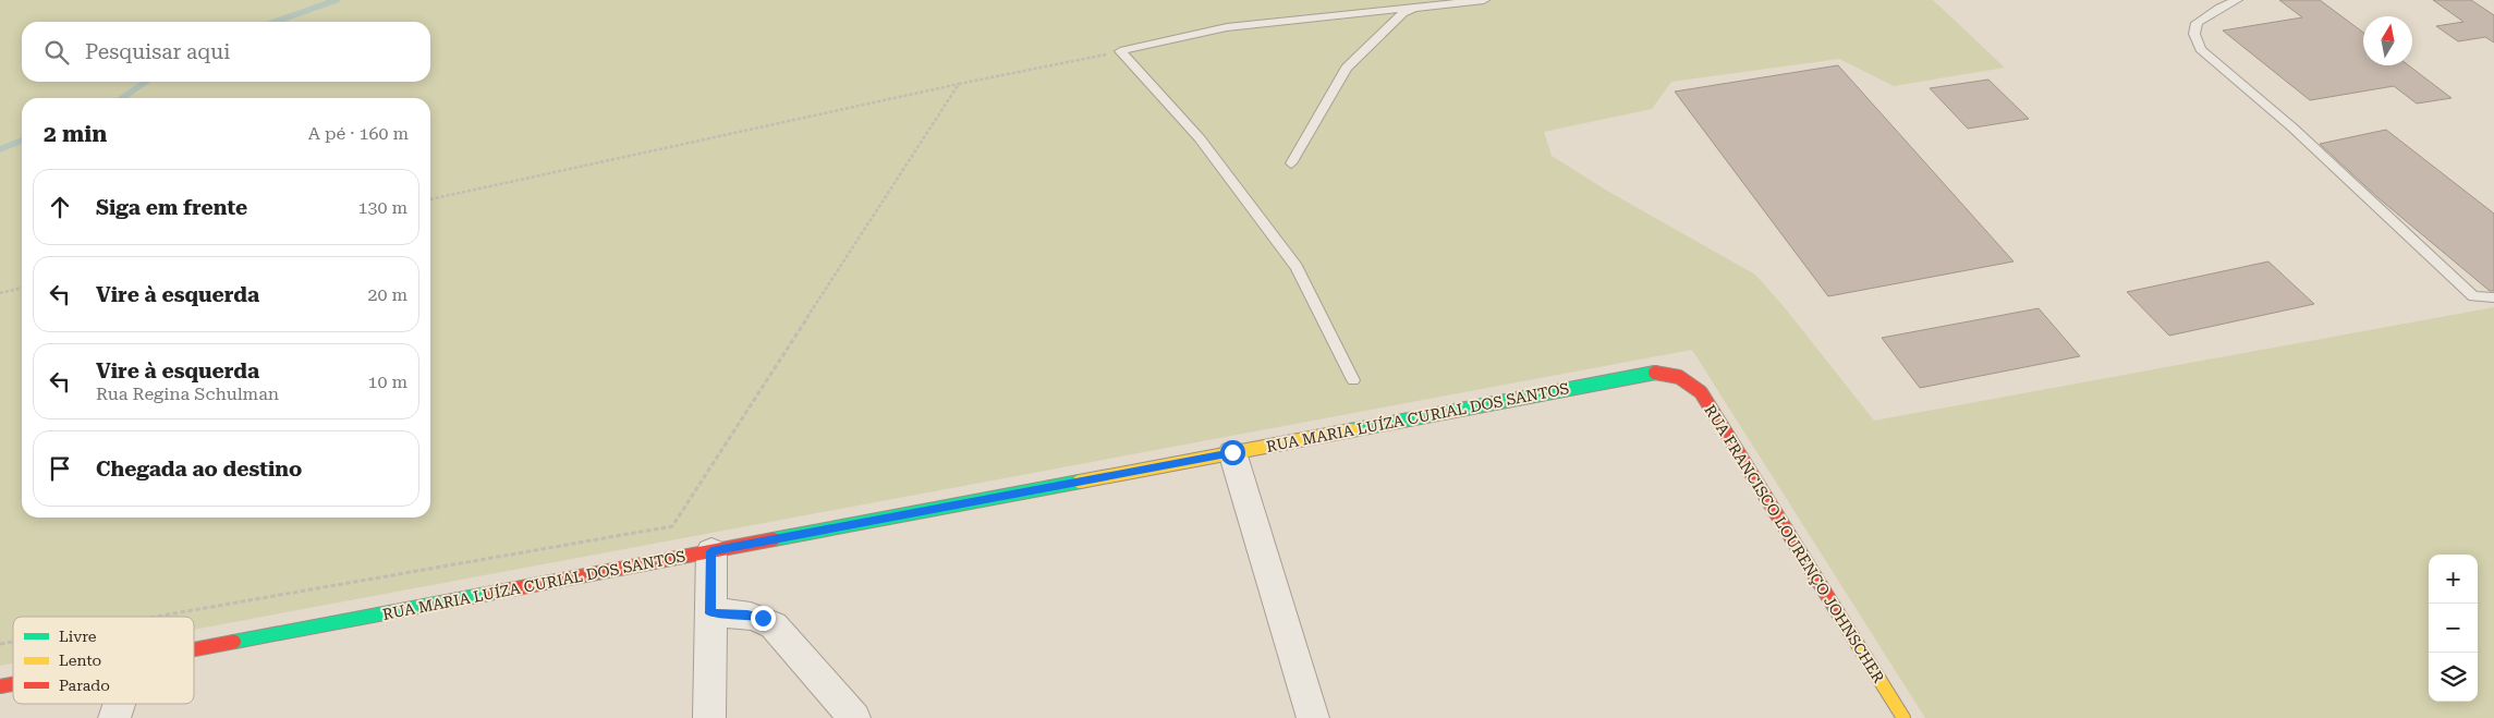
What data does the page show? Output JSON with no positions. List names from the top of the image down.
{
  "streets": {
    "street": ["RUA MARIA LUÍZA CURIAL DOS SANTOS", "RUA FRANCISCO LOURENÇO JOHNSCHER"]
  },
  "crossings": [
    ["RUA MARIA LUÍZA CURIAL DOS SANTOS", "RUA FRANCISCO LOURENÇO JOHNSCHER"]
  ],
  "legend": ["Livre", "Lento", "Parado"],
  "north": "top",
  "page": {
    "search": "Pesquisar aqui",
    "heading": ["2 min", "A pé · 160 m"],
    "list": [
      ["Siga em frente", "130 m"],
      ["Vire à esquerda", "20 m"],
      ["Vire à esquerda", "Rua Regina Schulman", "10 m"],
      "Chegada ao destino"
    ],
    "map_buttons": ["+", "−"]
  }
}
